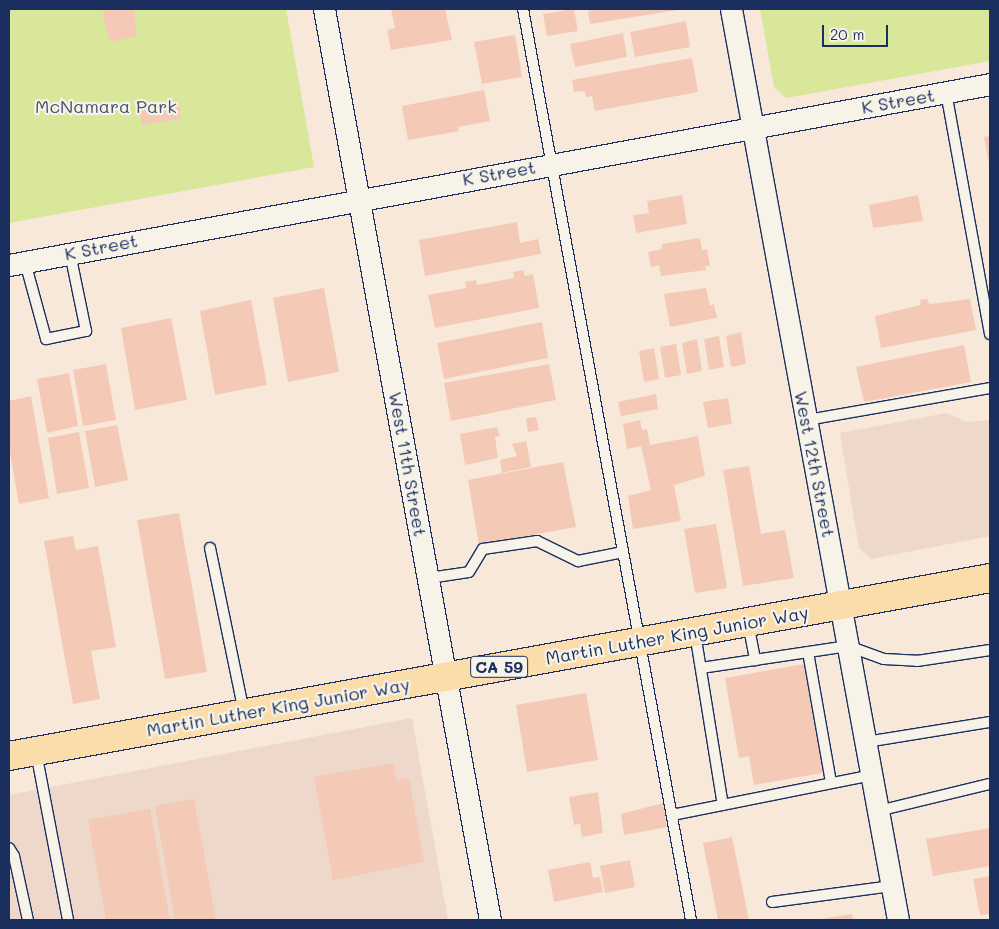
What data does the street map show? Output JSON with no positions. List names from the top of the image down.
{
  "streets": {
    "highway": ["Martin Luther King Junior Way", "CA 59"],
    "street": ["K Street", "West 11th Street", "West 12th Street"]
  },
  "crossings": [
    ["K Street", "West 11th Street"],
    ["K Street", "West 12th Street"],
    ["West 11th Street", "Martin Luther King Junior Way"],
    ["West 12th Street", "Martin Luther King Junior Way"]
  ],
  "parks": ["McNamara Park"],
  "scale_bar": "20 m"
}
